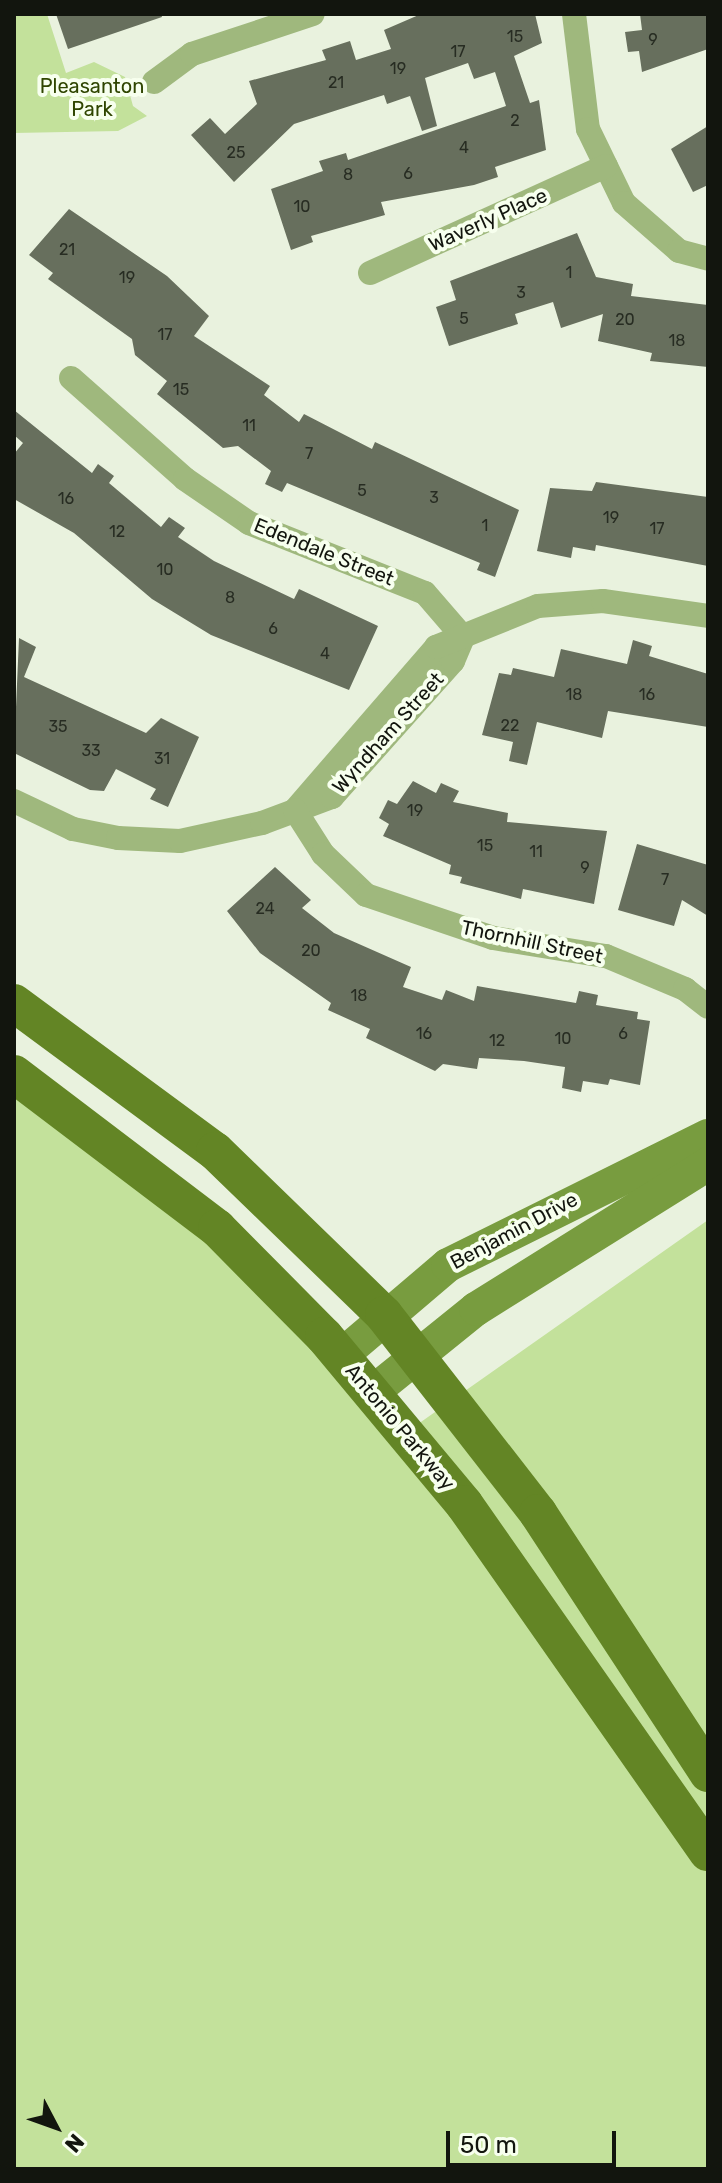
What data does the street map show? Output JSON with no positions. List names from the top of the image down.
{
  "streets": {
    "main road": ["Benjamin Drive", "Antonio Parkway"],
    "street": [
      "Waverly Place",
      "Edendale Street",
      "Wyndham Street",
      "Thornhill Street"
    ]
  },
  "crossings": [
    ["Edendale Street", "Wyndham Street"],
    ["Wyndham Street", "Thornhill Street"],
    ["Benjamin Drive", "Antonio Parkway"]
  ],
  "parks": ["Pleasanton Park"],
  "house_numbers": [
    "15",
    "9",
    "17",
    "19",
    "21",
    "2",
    "4",
    "25",
    "6",
    "8",
    "10",
    "21",
    "1",
    "19",
    "3",
    "5",
    "20",
    "17",
    "18",
    "15",
    "11",
    "7",
    "5",
    "3",
    "16",
    "19",
    "1",
    "17",
    "12",
    "10",
    "8",
    "6",
    "4",
    "18",
    "16",
    "22",
    "35",
    "33",
    "31",
    "19",
    "15",
    "11",
    "9",
    "7",
    "24",
    "20",
    "18",
    "16",
    "6",
    "10",
    "12"
  ],
  "scale_bar": "50 m",
  "north": "bottom right"
}
